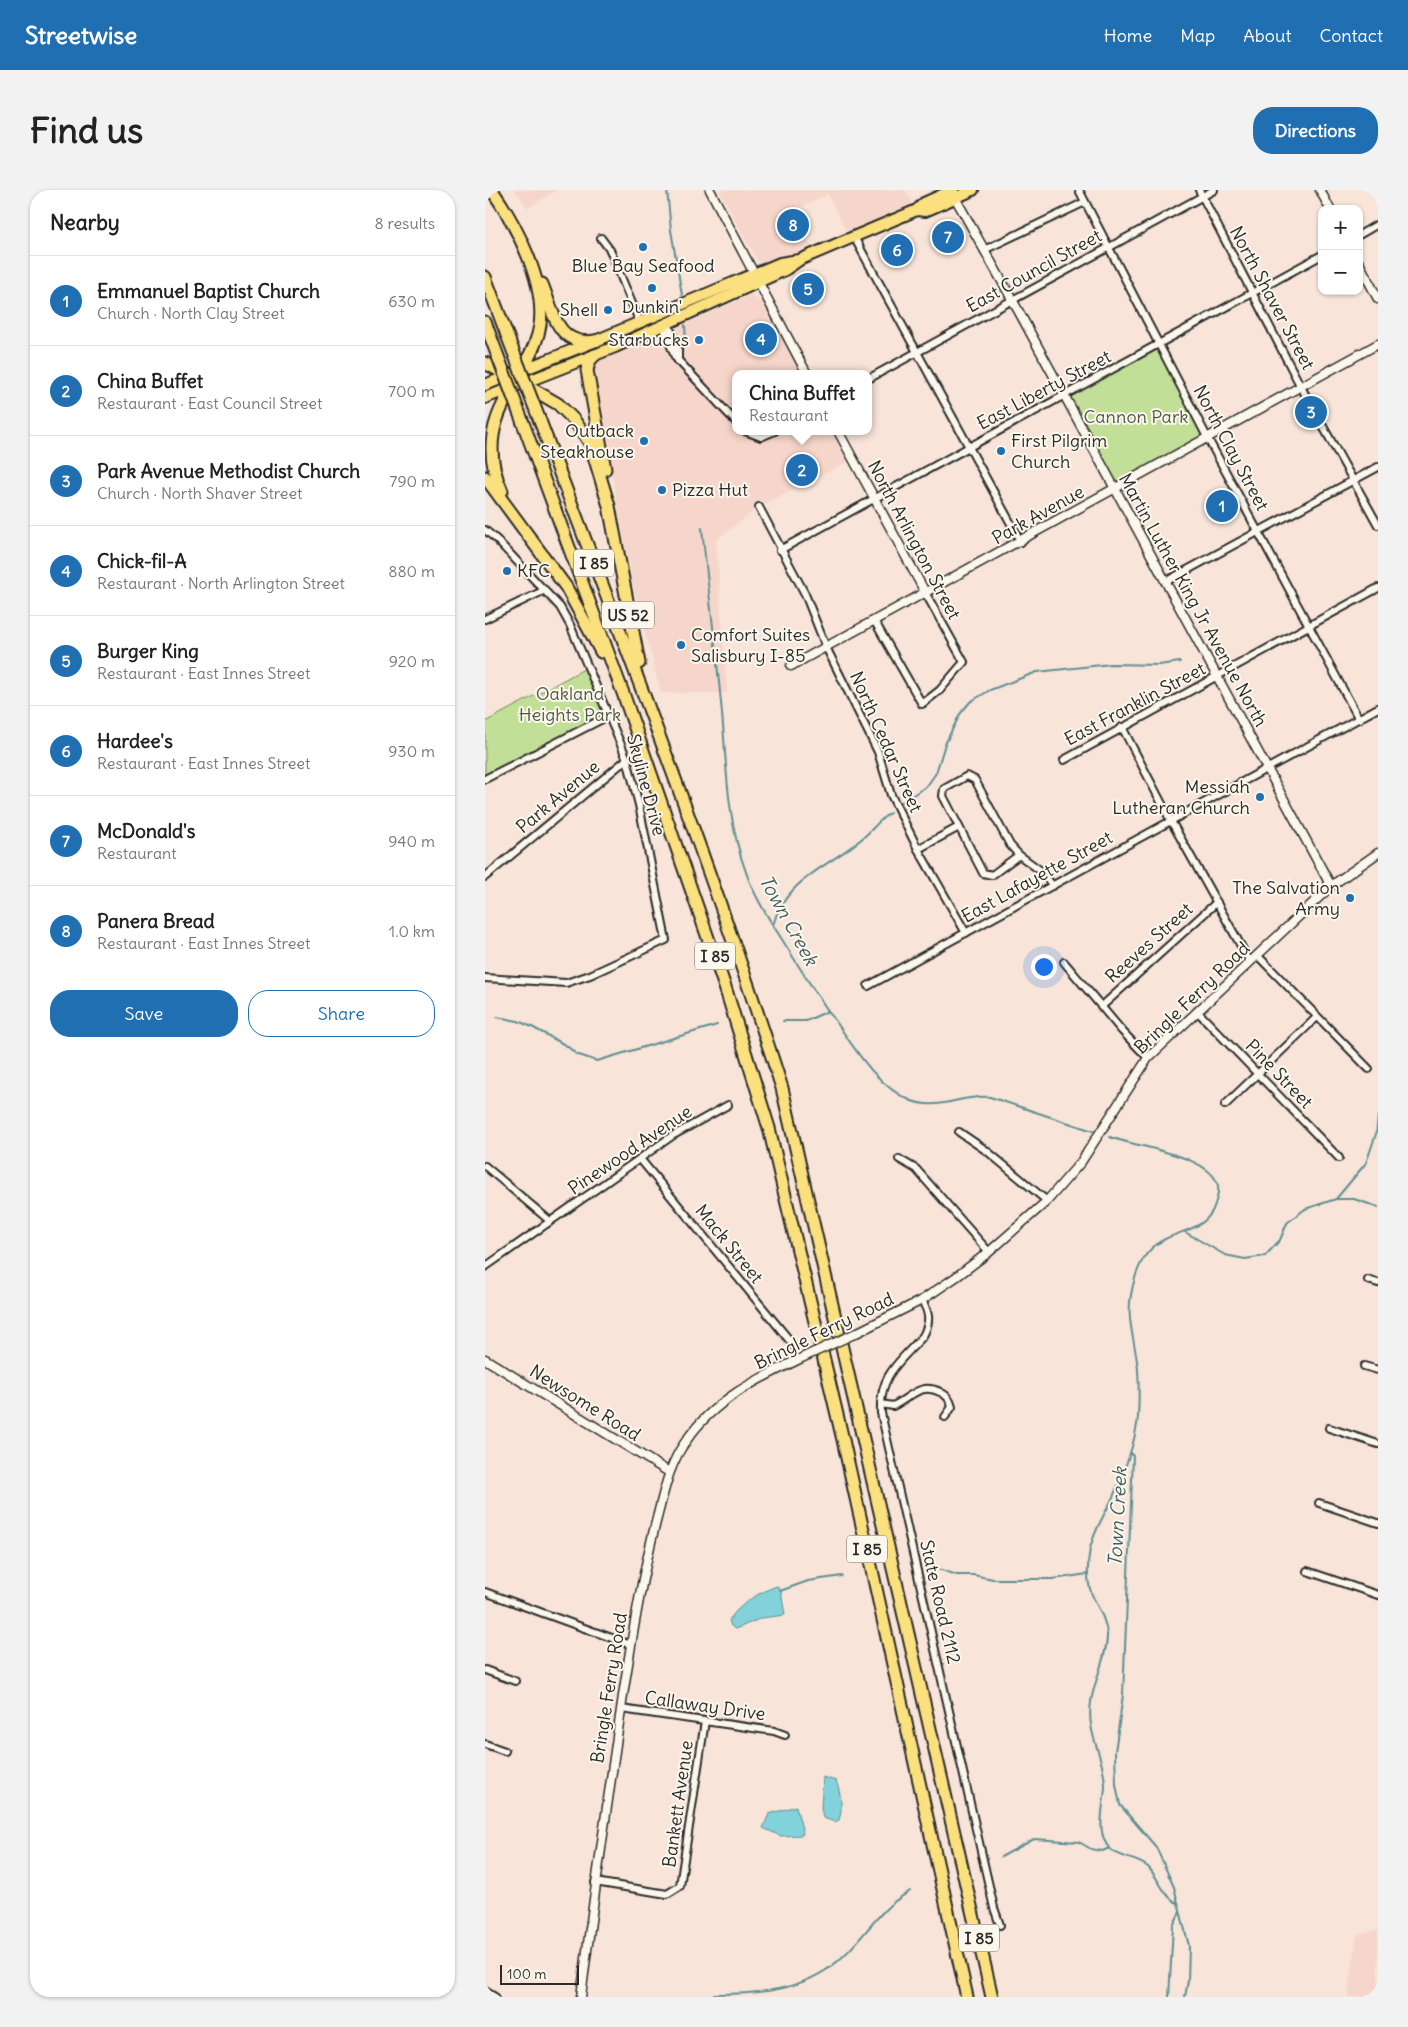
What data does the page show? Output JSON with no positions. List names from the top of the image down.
{
  "streets": {
    "highway": ["I 85", "US 52"],
    "street": [
      "East Council Street",
      "North Shaver Street",
      "East Liberty Street",
      "North Clay Street",
      "Park Avenue",
      "North Arlington Street",
      "Martin Luther King Jr Avenue North",
      "East Franklin Street",
      "North Cedar Street",
      "Skyline Drive",
      "East Lafayette Street",
      "Reeves Street",
      "Bringle Ferry Road",
      "Pine Street",
      "Pinewood Avenue",
      "Mack Street",
      "Newsome Road",
      "State Road 2112",
      "Callaway Drive",
      "Bankett Avenue"
    ]
  },
  "crossings": [
    ["East Council Street", "North Shaver Street"],
    ["East Council Street", "North Clay Street"],
    ["East Council Street", "Martin Luther King Jr Avenue North"],
    ["North Shaver Street", "East Liberty Street"],
    ["North Shaver Street", "Park Avenue"],
    ["East Liberty Street", "North Clay Street"],
    ["East Liberty Street", "North Arlington Street"],
    ["East Liberty Street", "Martin Luther King Jr Avenue North"],
    ["East Liberty Street", "North Cedar Street"],
    ["North Clay Street", "Park Avenue"],
    ["North Clay Street", "East Franklin Street"],
    ["North Clay Street", "East Lafayette Street"],
    ["Park Avenue", "North Arlington Street"],
    ["Park Avenue", "Martin Luther King Jr Avenue North"],
    ["Park Avenue", "North Cedar Street"],
    ["Park Avenue", "Skyline Drive"],
    ["I 85", "US 52"],
    ["Martin Luther King Jr Avenue North", "East Franklin Street"],
    ["Martin Luther King Jr Avenue North", "East Lafayette Street"],
    ["Martin Luther King Jr Avenue North", "Bringle Ferry Road"],
    ["North Cedar Street", "East Lafayette Street"],
    ["Bringle Ferry Road", "Pine Street"],
    ["Bringle Ferry Road", "Newsome Road"],
    ["Bringle Ferry Road", "State Road 2112"],
    ["Bringle Ferry Road", "Callaway Drive"],
    ["Bringle Ferry Road", "Bankett Avenue"],
    ["Pinewood Avenue", "Mack Street"],
    ["Callaway Drive", "Bankett Avenue"]
  ],
  "water": ["Town Creek"],
  "parks": ["Cannon Park", "Oakland Heights Park"],
  "places": [
    "Blue Bay Seafood",
    "Dunkin'",
    "Shell",
    "Starbucks",
    "Outback Steakhouse",
    "First Pilgrim Church",
    "Pizza Hut",
    "KFC",
    "Comfort Suites Salisbury I-85",
    "Messiah Lutheran Church",
    "The Salvation Army"
  ],
  "scale_bar": "100 m",
  "page": {
    "header": "Streetwise",
    "nav": [
      "Home",
      "Map",
      "About",
      "Contact"
    ],
    "buttons": [
      "Directions",
      ["Save", "Share"]
    ],
    "title": "Find us",
    "heading": ["Nearby", "8 results"],
    "map_buttons": ["+", "−"],
    "pins": [
      "8",
      "7",
      "6",
      "5",
      "4",
      "3",
      "2",
      "1"
    ],
    "list": [
      {
        "mark": "1",
        "name": "Emmanuel Baptist Church",
        "note": "Church · North Clay Street",
        "value": "630 m"
      },
      {
        "mark": "2",
        "name": "China Buffet",
        "note": "Restaurant · East Council Street",
        "value": "700 m"
      },
      {
        "mark": "3",
        "name": "Park Avenue Methodist Church",
        "note": "Church · North Shaver Street",
        "value": "790 m"
      },
      {
        "mark": "4",
        "name": "Chick-fil-A",
        "note": "Restaurant · North Arlington Street",
        "value": "880 m"
      },
      {
        "mark": "5",
        "name": "Burger King",
        "note": "Restaurant · East Innes Street",
        "value": "920 m"
      },
      {
        "mark": "6",
        "name": "Hardee's",
        "note": "Restaurant · East Innes Street",
        "value": "930 m"
      },
      {
        "mark": "7",
        "name": "McDonald's",
        "note": "Restaurant",
        "value": "940 m"
      },
      {
        "mark": "8",
        "name": "Panera Bread",
        "note": "Restaurant · East Innes Street",
        "value": "1.0 km"
      }
    ],
    "popup": ["China Buffet", "Restaurant"],
    "scale": "100 m"
  }
}
